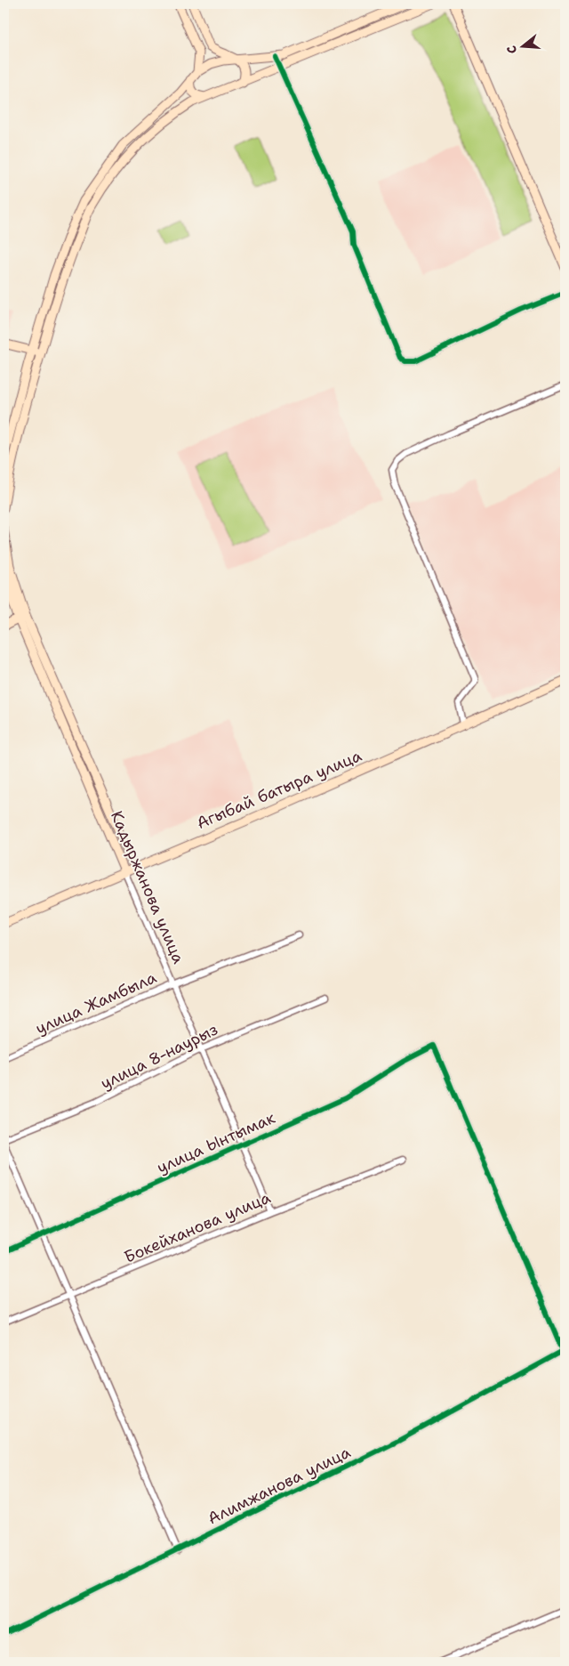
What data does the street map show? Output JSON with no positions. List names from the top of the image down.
{
  "streets": {
    "main road": ["Агыбай батыра улица", "Кадыржанова улица"],
    "street": [
      "улица Жамбыла",
      "улица 8-наурыз",
      "улица Ынтымак",
      "Бокейханова улица",
      "Алимжанова улица"
    ]
  },
  "crossings": [
    ["Агыбай батыра улица", "Кадыржанова улица"],
    ["Кадыржанова улица", "улица Жамбыла"],
    ["Кадыржанова улица", "улица 8-наурыз"],
    ["Кадыржанова улица", "улица Ынтымак"],
    ["Кадыржанова улица", "Бокейханова улица"],
    ["улица Ынтымак", "Алимжанова улица"]
  ],
  "north": "left"
}
